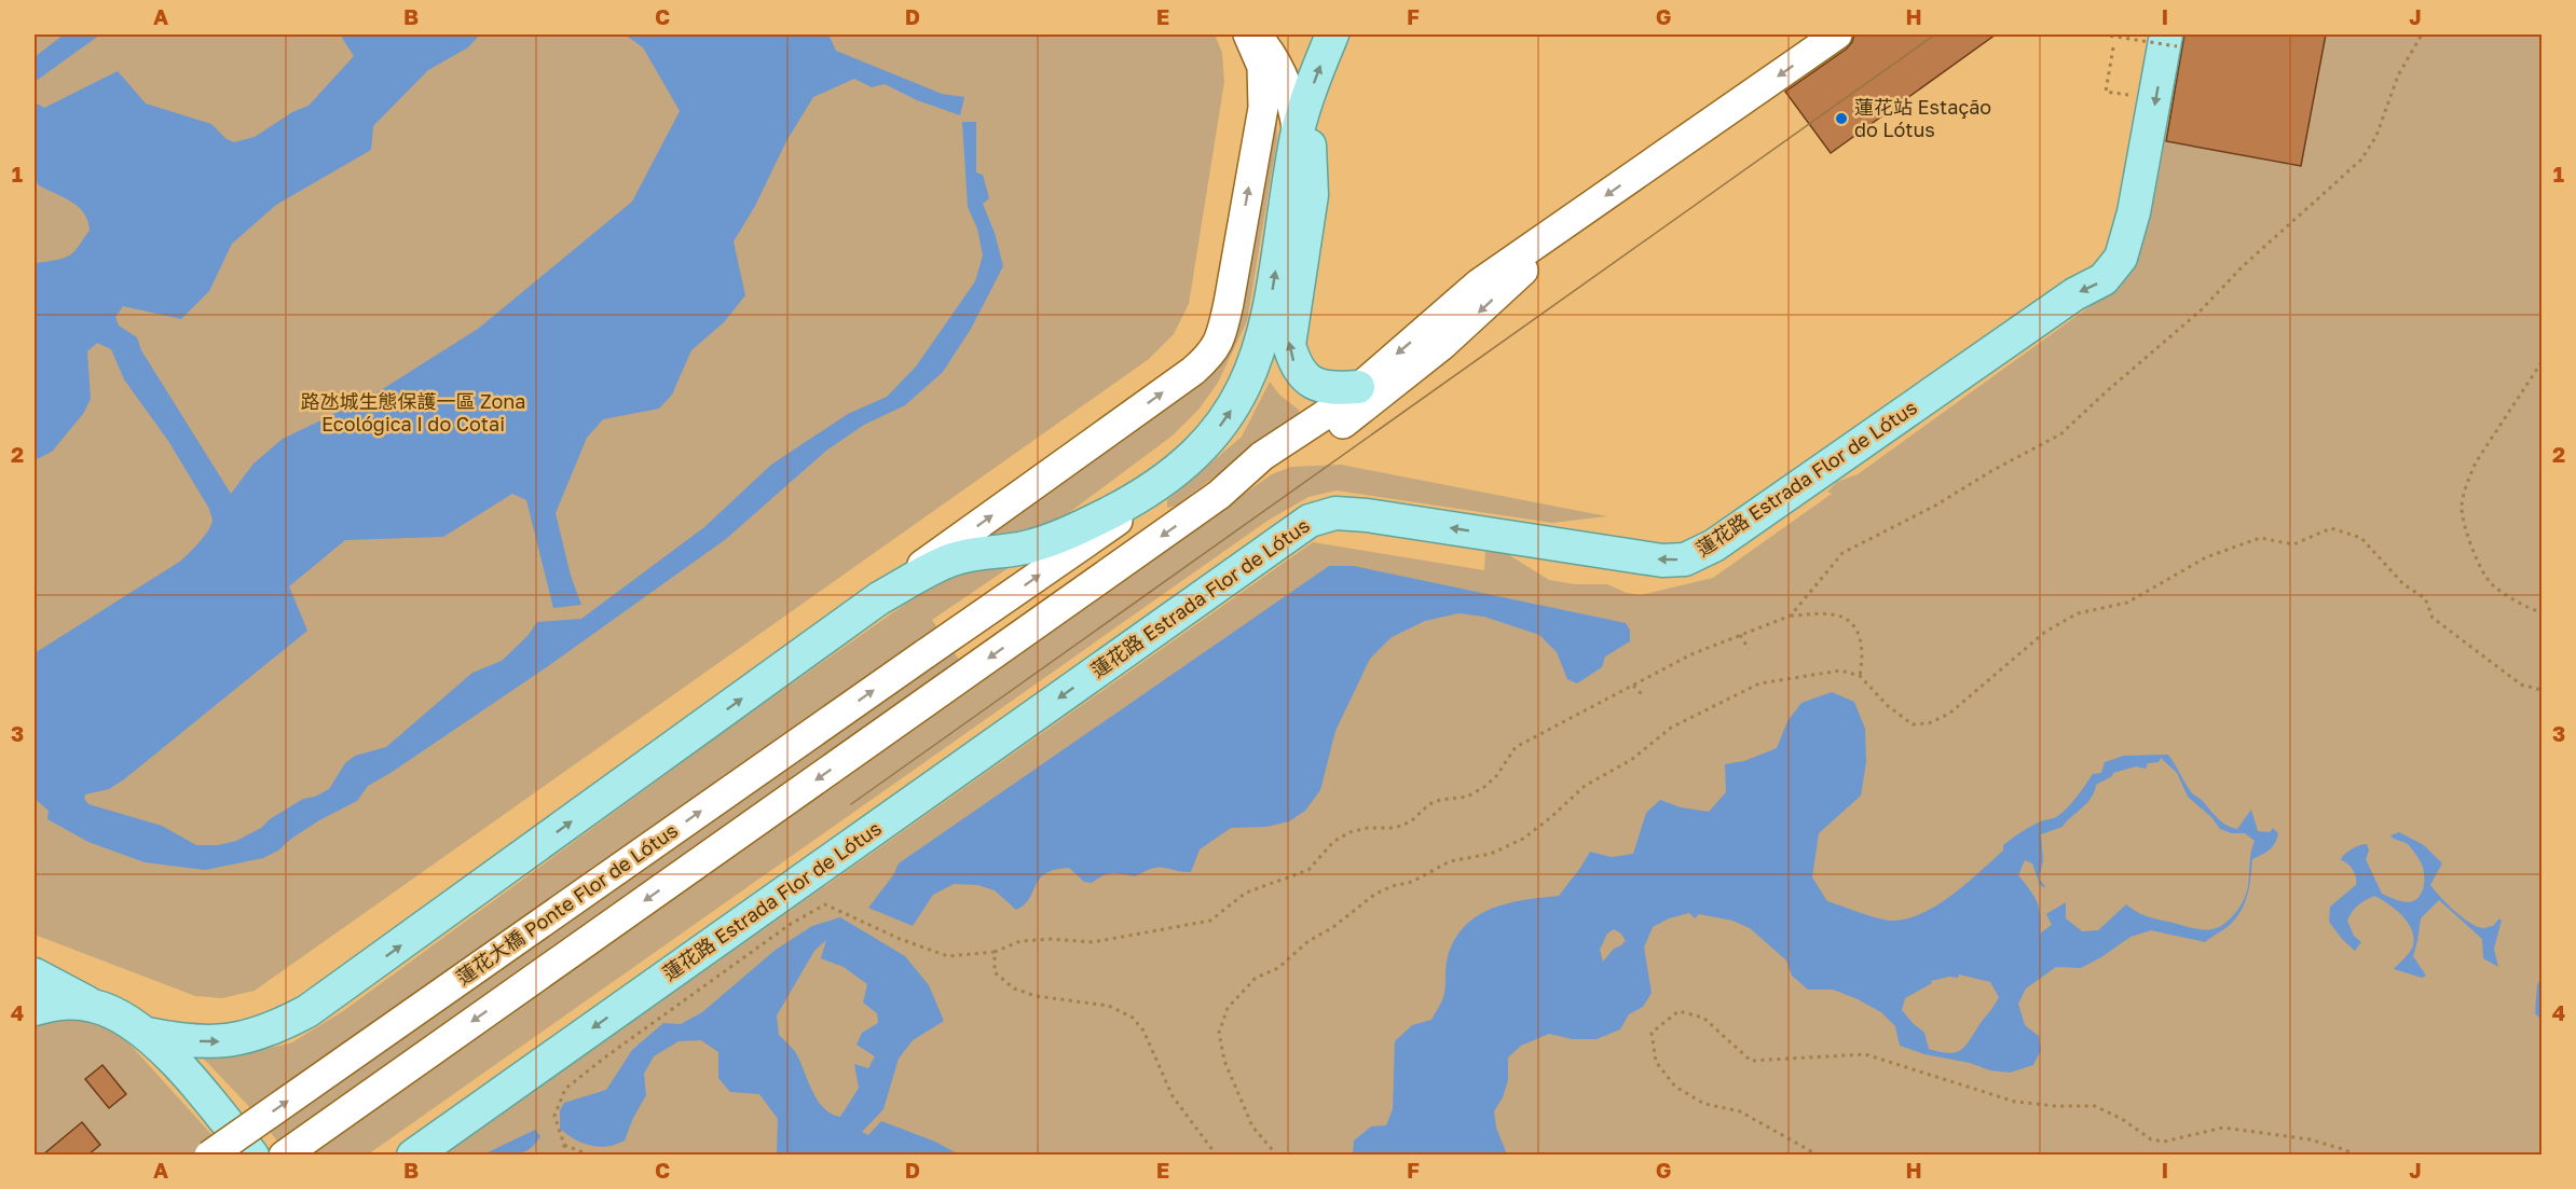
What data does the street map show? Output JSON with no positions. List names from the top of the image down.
{
  "streets": {
    "main road": ["蓮花路 Estrada Flor de Lótus", "蓮花大橋 Ponte Flor de Lótus"]
  },
  "parks": ["路氹城生態保護一區 Zona Ecológica I do Cotai"],
  "places": ["蓮花站 Estação do Lótus"],
  "grid": {
    "columns": [
      "A",
      "B",
      "C",
      "D",
      "E",
      "F",
      "G",
      "H",
      "I",
      "J"
    ],
    "rows": [
      "1",
      "2",
      "3",
      "4"
    ]
  }
}
